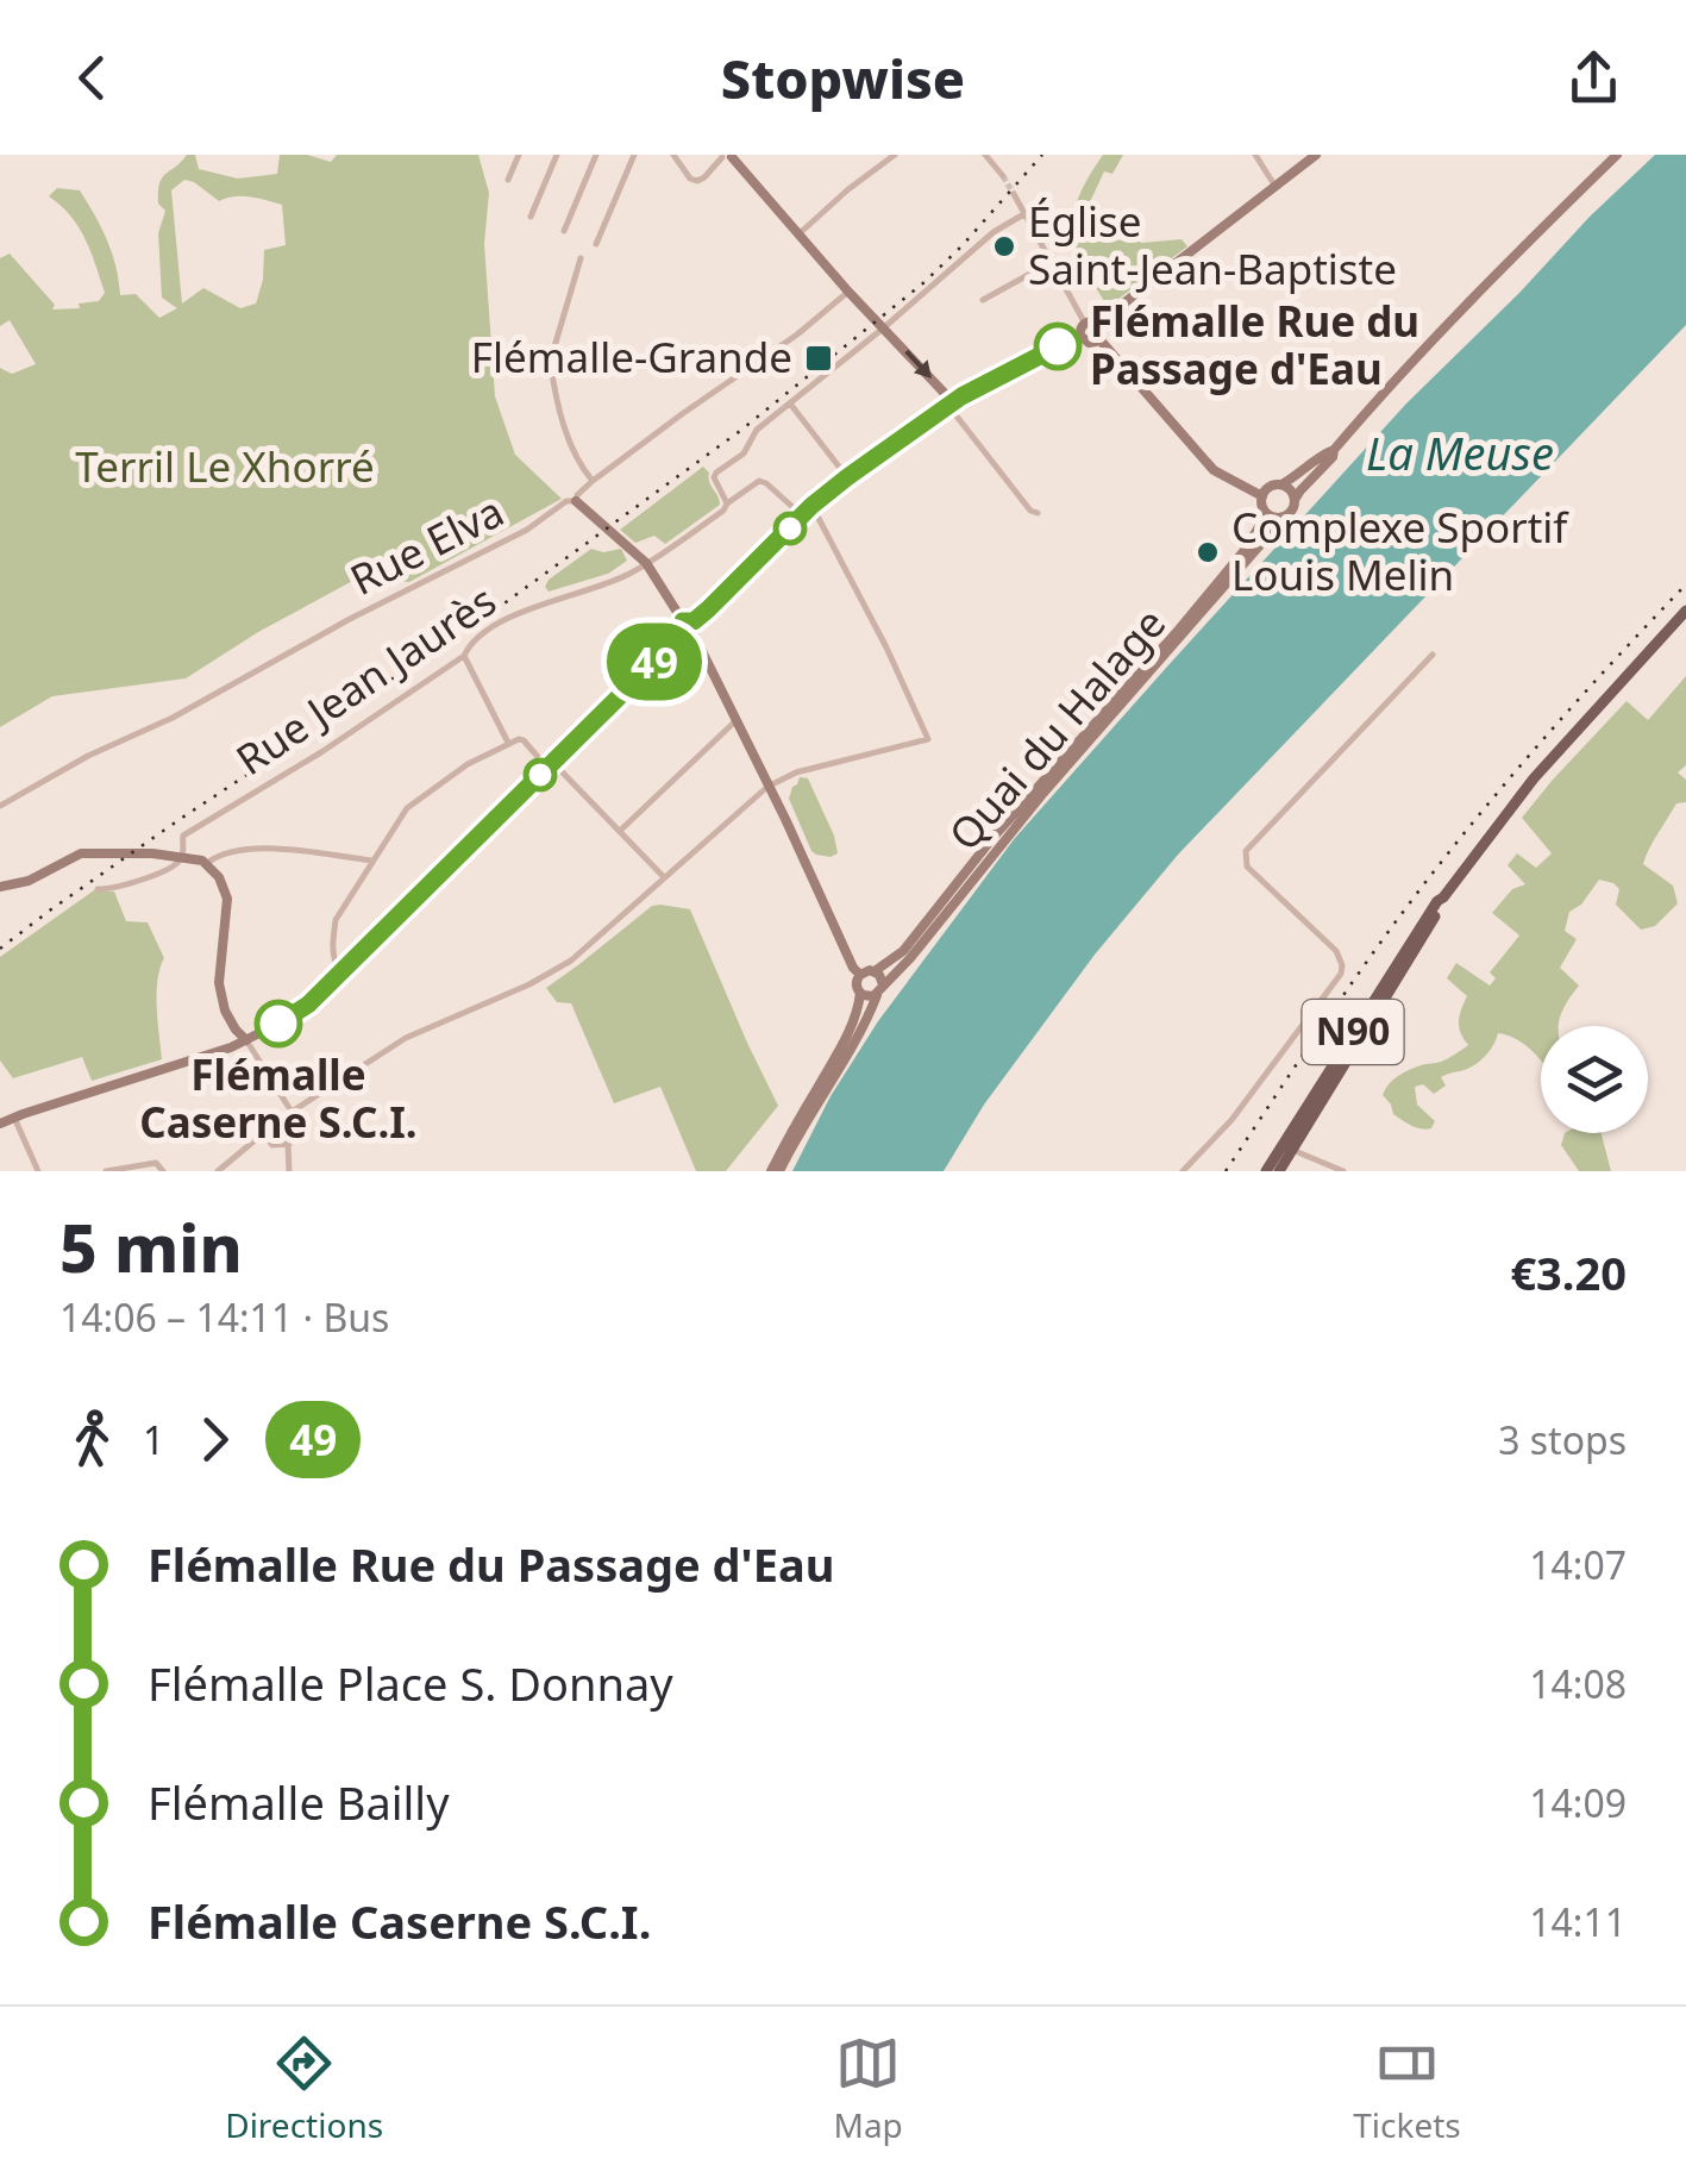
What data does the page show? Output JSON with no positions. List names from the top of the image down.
{
  "streets": {
    "main road": ["N90"],
    "street": ["Rue Elva", "Rue Jean Jaurès", "Quai du Halage"]
  },
  "water": ["La Meuse"],
  "parks": ["Terril Le Xhorré"],
  "places": {
    "other": [
      "Église Saint-Jean-Baptiste",
      "Flémalle Rue du Passage d'Eau",
      "Complexe Sportif Louis Melin",
      "Flémalle Caserne S.C.I."
    ],
    "transit": ["Flémalle-Grande"]
  },
  "lines": ["bus line 49"],
  "page": {
    "header": "Stopwise",
    "on_map": "49",
    "heading": ["5 min", "14:06 – 14:11 · Bus", "€3.20"],
    "legs": ["1", "49", "3 stops"],
    "list": [
      {
        "name": "Flémalle Rue du Passage d'Eau",
        "value": "14:07"
      },
      {
        "name": "Flémalle Place S. Donnay",
        "value": "14:08"
      },
      {
        "name": "Flémalle Bailly",
        "value": "14:09"
      },
      {
        "name": "Flémalle Caserne S.C.I.",
        "value": "14:11"
      }
    ],
    "tabs": ["Directions", "Map", "Tickets"]
  }
}
